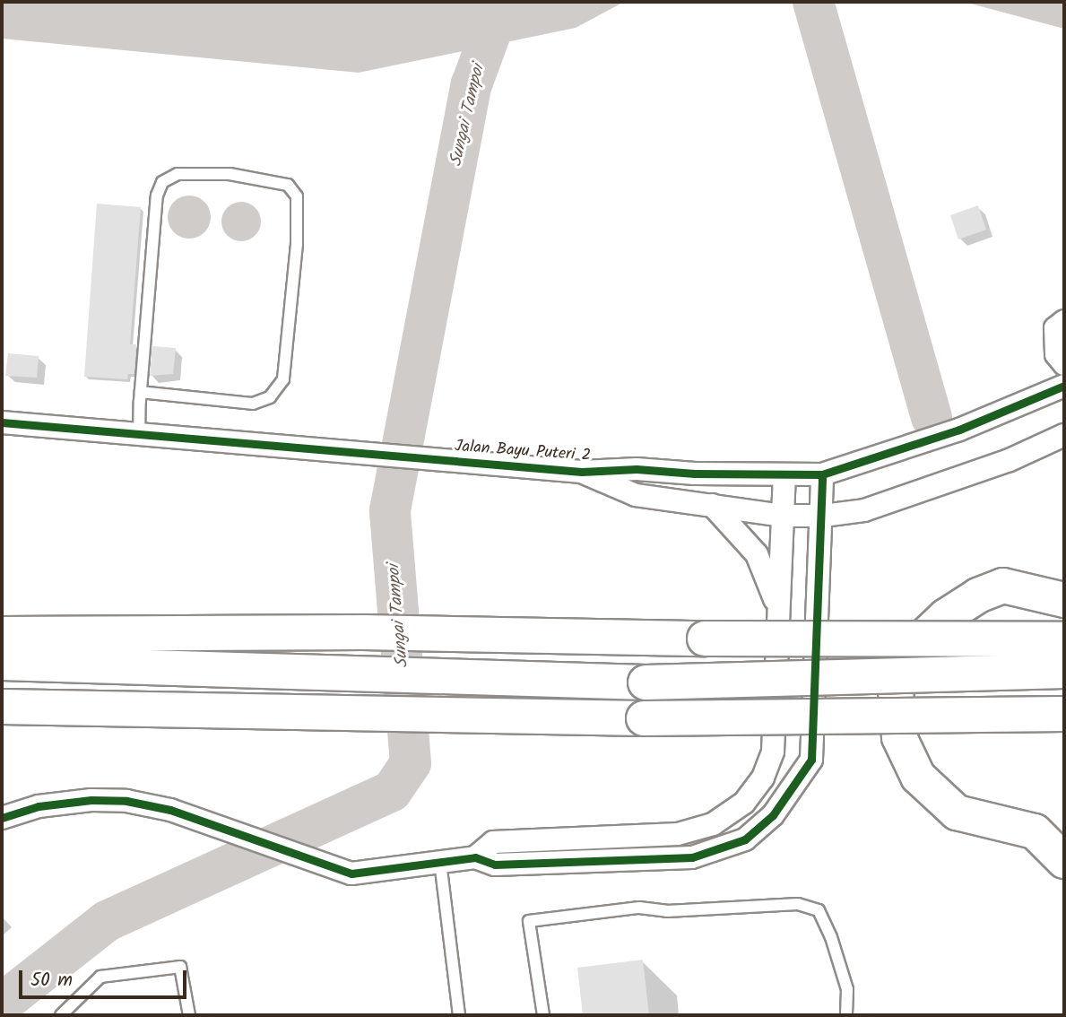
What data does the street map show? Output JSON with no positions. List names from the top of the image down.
{
  "streets": {
    "street": ["Jalan Bayu Puteri 2"]
  },
  "water": ["Sungai Tampoi"],
  "scale_bar": "50 m"
}
